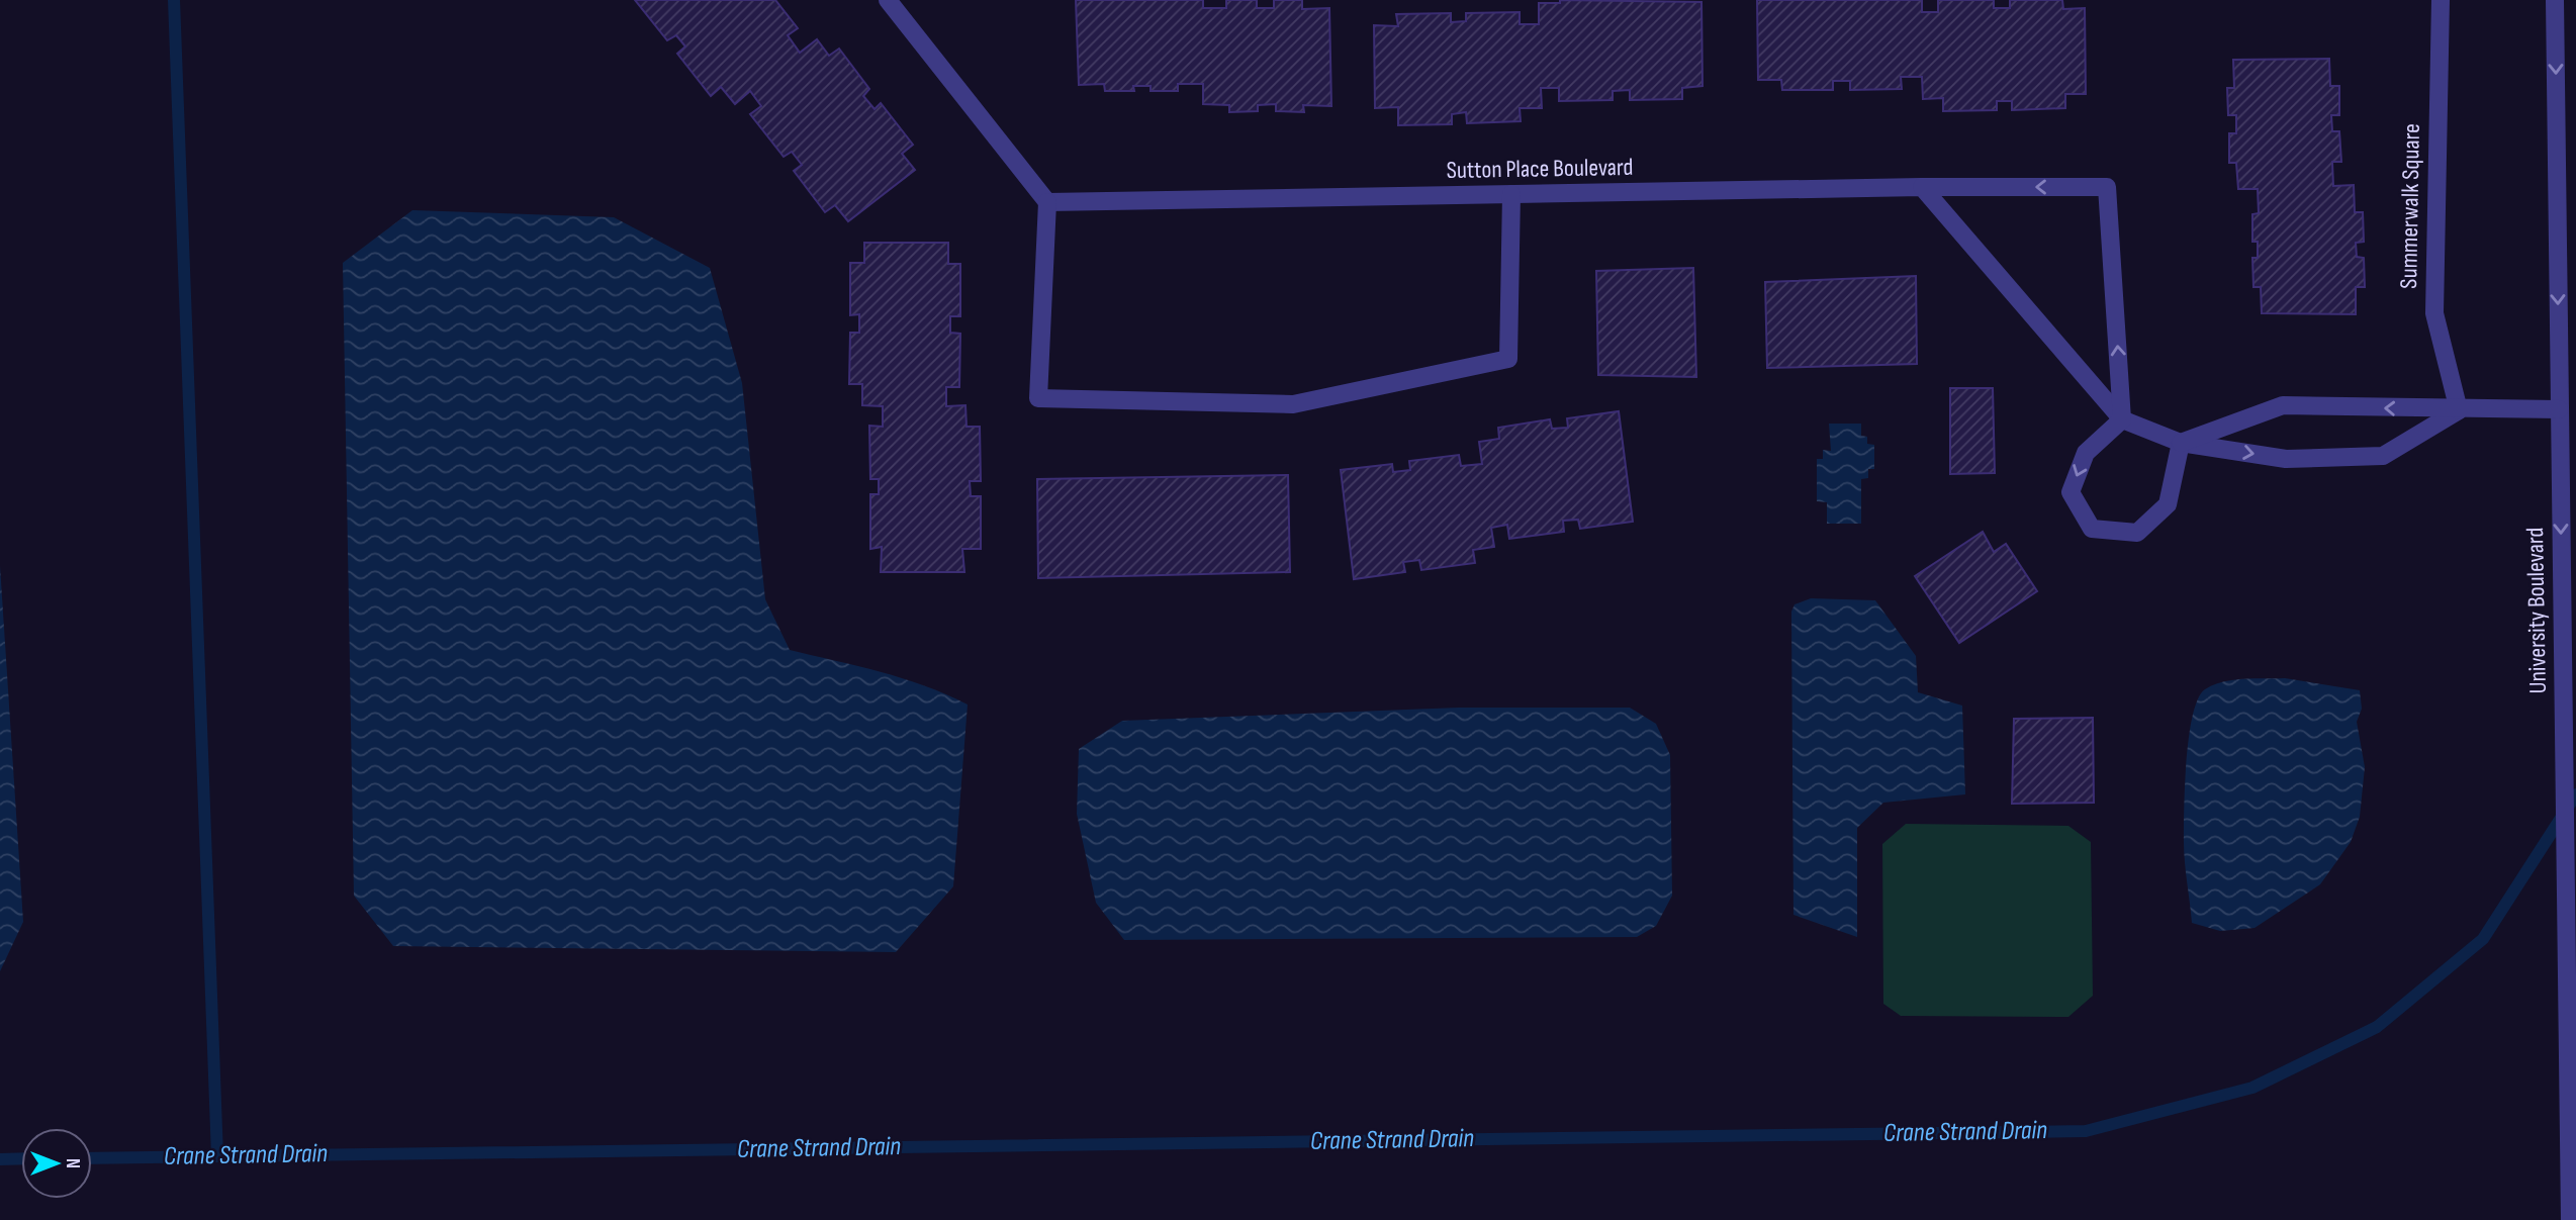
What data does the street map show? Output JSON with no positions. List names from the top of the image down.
{
  "streets": {
    "street": ["Sutton Place Boulevard", "Summerwalk Square", "University Boulevard"]
  },
  "one_way": ["University Boulevard"],
  "water": ["Crane Strand Drain"],
  "north": "right"
}
